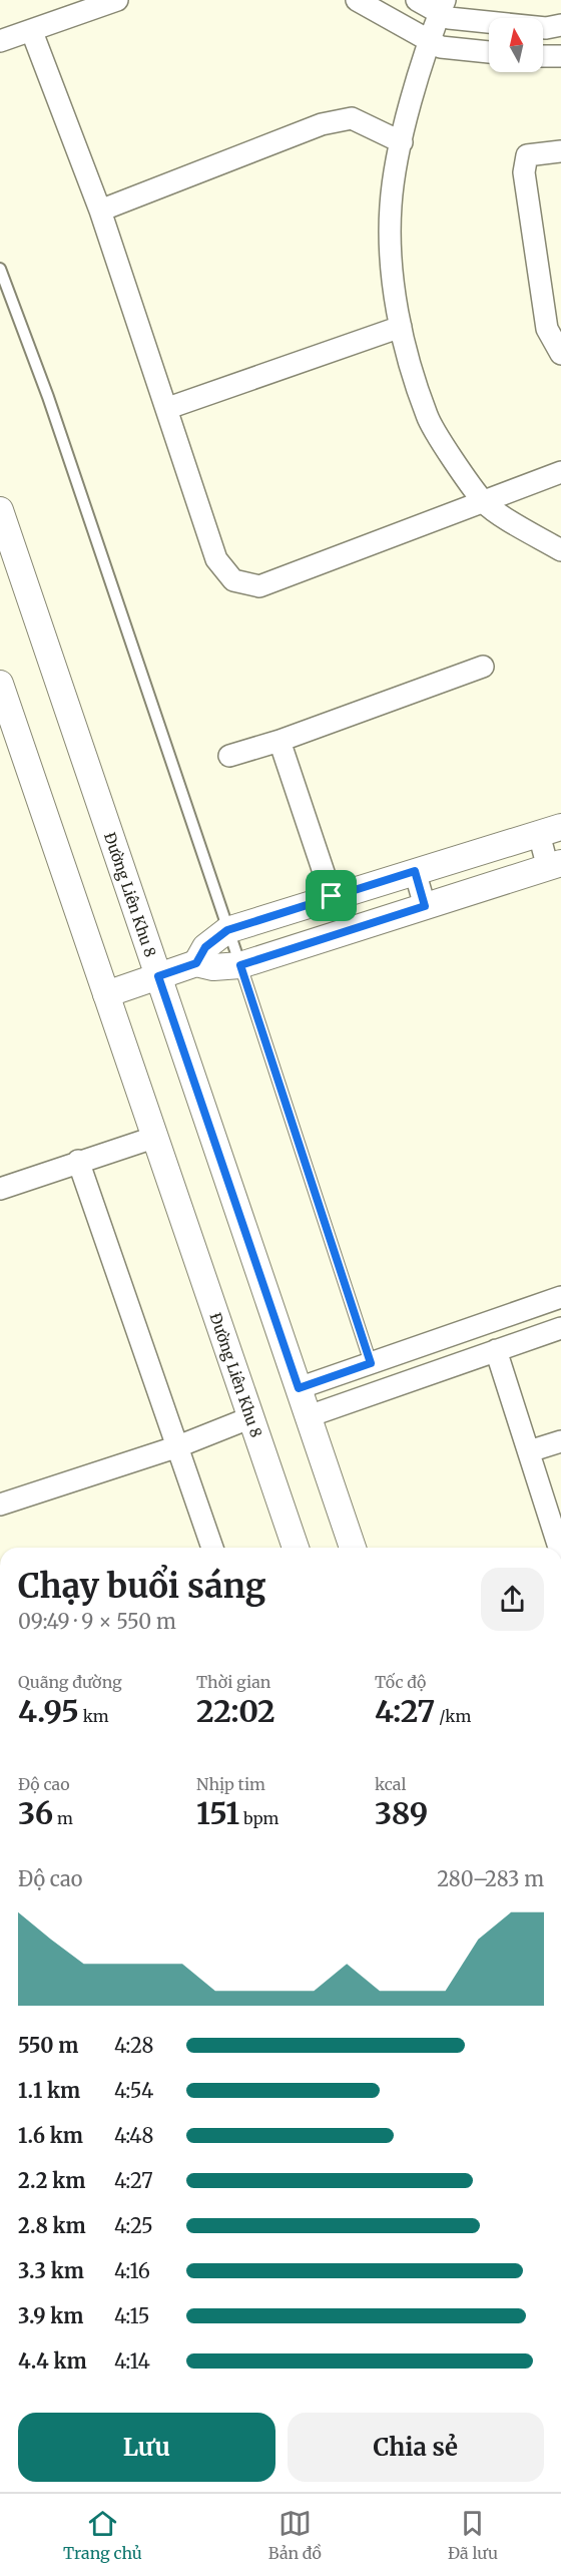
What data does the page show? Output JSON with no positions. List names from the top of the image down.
{
  "streets": {
    "street": ["Đường Liên Khu 8"]
  },
  "north": "top",
  "page": {
    "heading": ["Chạy buổi sáng", "09:49 · 9 × 550 m"],
    "stats": [
      ["Quãng đường", "4.95 km"],
      ["Thời gian", "22:02"],
      ["Tốc độ", "4:27 /km"],
      ["Độ cao", "36 m"],
      ["Nhịp tim", "151 bpm"],
      ["kcal", "389"]
    ],
    "chart": ["Độ cao", "280–283 m"],
    "list": [
      {
        "name": "550 m",
        "note": "4:28"
      },
      {
        "name": "1.1 km",
        "note": "4:54"
      },
      {
        "name": "1.6 km",
        "note": "4:48"
      },
      {
        "name": "2.2 km",
        "note": "4:27"
      },
      {
        "name": "2.8 km",
        "note": "4:25"
      },
      {
        "name": "3.3 km",
        "note": "4:16"
      },
      {
        "name": "3.9 km",
        "note": "4:15"
      },
      {
        "name": "4.4 km",
        "note": "4:14"
      }
    ],
    "buttons": ["Lưu", "Chia sẻ"],
    "tabs": ["Trang chủ", "Bản đồ", "Đã lưu"]
  }
}
